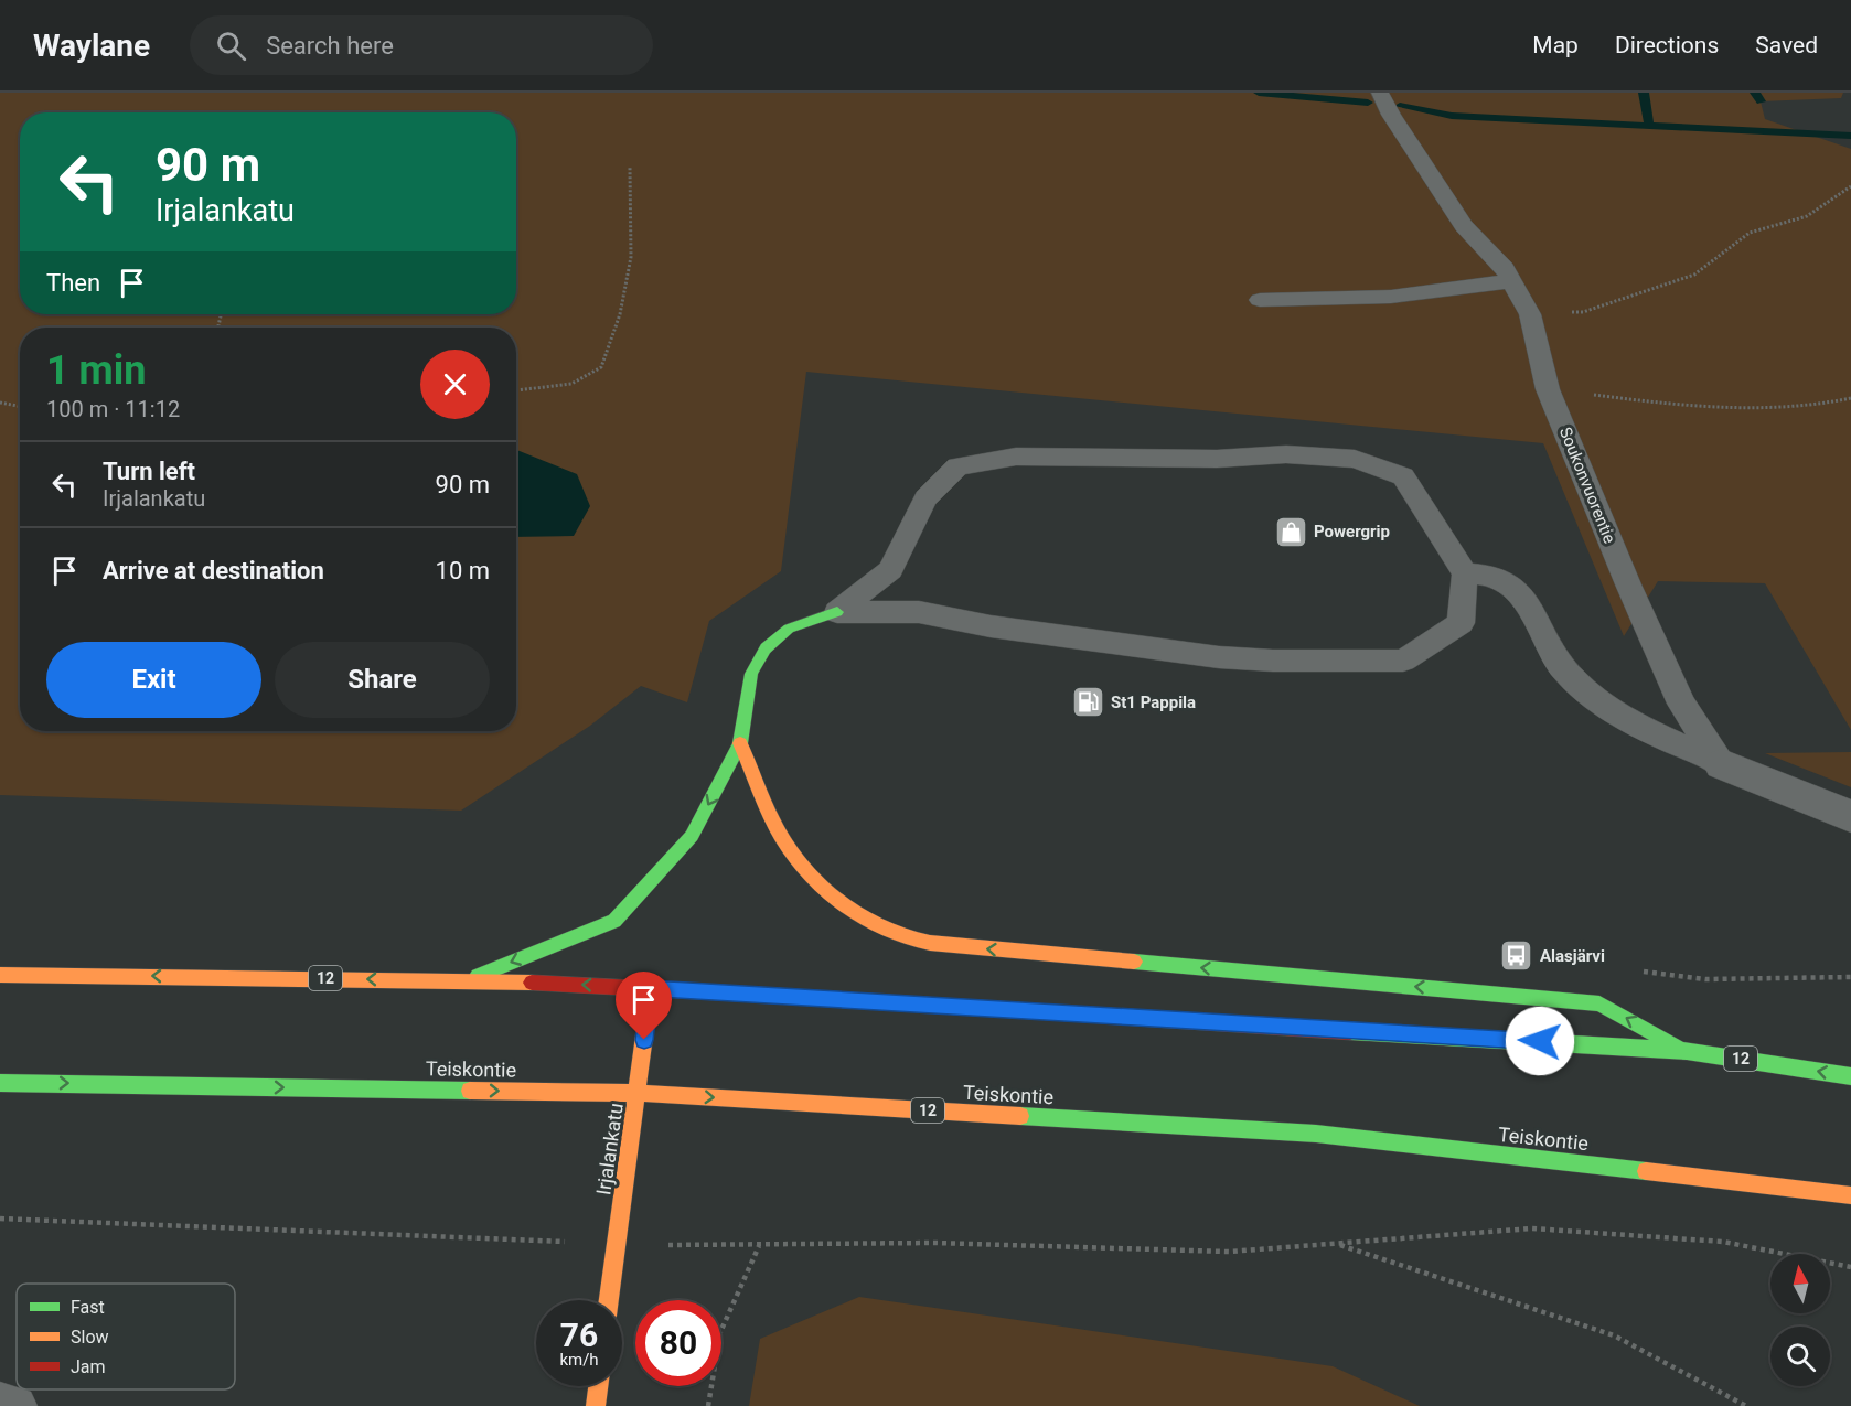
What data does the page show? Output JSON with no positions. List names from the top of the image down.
{
  "streets": {
    "main road": ["12", "Teiskontie", "Irjalankatu"],
    "lane": ["Soukonvuorentie"]
  },
  "crossings": [
    ["12", "Irjalankatu"],
    ["Teiskontie", "Irjalankatu"]
  ],
  "places": {
    "shop": ["Powergrip"],
    "fuel station": ["St1 Pappila"],
    "bus stop": ["Alasjärvi"]
  },
  "legend": ["Fast", "Slow", "Jam"],
  "north": "top",
  "page": {
    "header": "Waylane",
    "search": "Search here",
    "nav": ["Map", "Directions", "Saved"],
    "turn": ["90 m", "Irjalankatu"],
    "then": "Then",
    "heading": ["1 min", "100 m · 11:12"],
    "list": [
      {
        "name": "Turn left",
        "note": "Irjalankatu",
        "value": "90 m"
      },
      {
        "name": "Arrive at destination",
        "value": "10 m"
      }
    ],
    "buttons": ["Exit", "Share"],
    "speed": "76 km/h",
    "limit": "80"
  }
}
